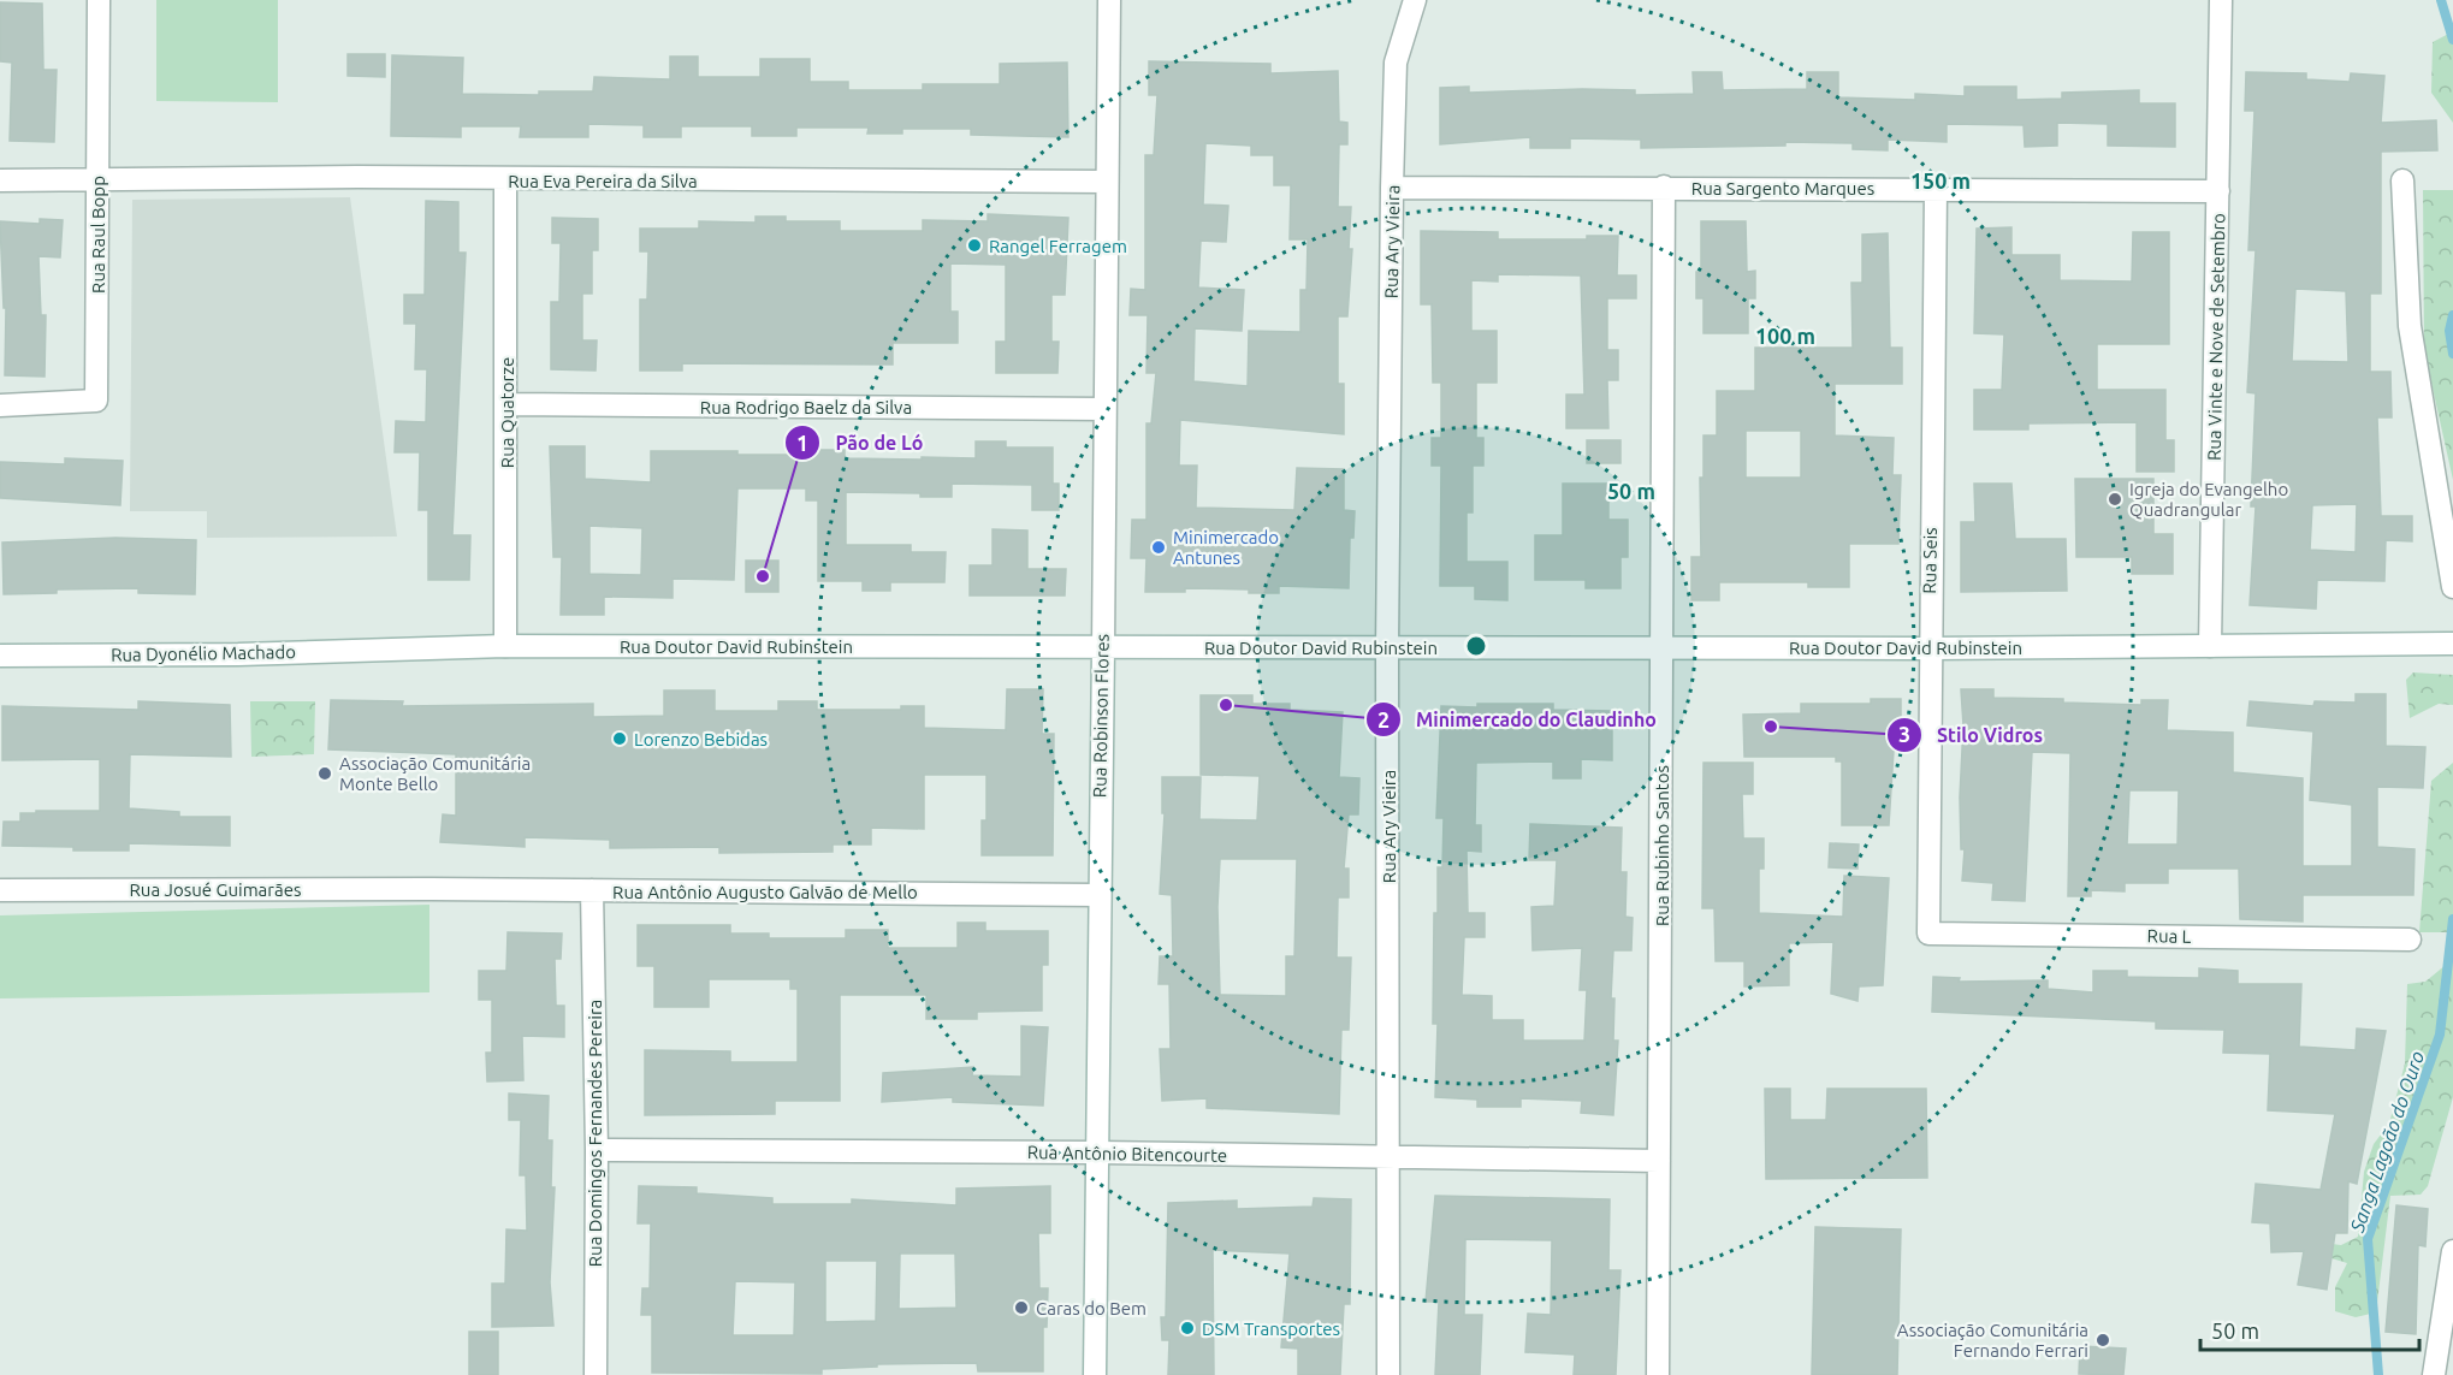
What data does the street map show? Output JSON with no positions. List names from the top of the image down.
{
  "streets": {
    "street": [
      "Rua Eva Pereira da Silva",
      "Rua Sargento Marques",
      "Rua Raul Bopp",
      "Rua Ary Vieira",
      "Rua Vinte e Nove de Setembro",
      "Rua Rodrigo Baelz da Silva",
      "Rua Quatorze",
      "Rua Seis",
      "Rua Doutor David Rubinstein",
      "Rua Dyonélio Machado",
      "Rua Robinson Flores",
      "Rua Rubinho Santos",
      "Rua Josué Guimarães",
      "Rua Antônio Augusto Galvão de Mello",
      "Rua L",
      "Rua Domingos Fernandes Pereira",
      "Rua Antônio Bitencourte"
    ]
  },
  "crossings": [
    ["Rua Eva Pereira da Silva", "Rua Raul Bopp"],
    ["Rua Eva Pereira da Silva", "Rua Quatorze"],
    ["Rua Eva Pereira da Silva", "Rua Robinson Flores"],
    ["Rua Sargento Marques", "Rua Ary Vieira"],
    ["Rua Sargento Marques", "Rua Vinte e Nove de Setembro"],
    ["Rua Sargento Marques", "Rua Seis"],
    ["Rua Sargento Marques", "Rua Rubinho Santos"],
    ["Rua Ary Vieira", "Rua Doutor David Rubinstein"],
    ["Rua Ary Vieira", "Rua Antônio Bitencourte"],
    ["Rua Vinte e Nove de Setembro", "Rua Doutor David Rubinstein"],
    ["Rua Rodrigo Baelz da Silva", "Rua Quatorze"],
    ["Rua Rodrigo Baelz da Silva", "Rua Robinson Flores"],
    ["Rua Quatorze", "Rua Doutor David Rubinstein"],
    ["Rua Seis", "Rua Doutor David Rubinstein"],
    ["Rua Seis", "Rua L"],
    ["Rua Doutor David Rubinstein", "Rua Dyonélio Machado"],
    ["Rua Doutor David Rubinstein", "Rua Robinson Flores"],
    ["Rua Doutor David Rubinstein", "Rua Rubinho Santos"],
    ["Rua Robinson Flores", "Rua Antônio Augusto Galvão de Mello"],
    ["Rua Robinson Flores", "Rua Antônio Bitencourte"],
    ["Rua Rubinho Santos", "Rua Antônio Bitencourte"],
    ["Rua Josué Guimarães", "Rua Antônio Augusto Galvão de Mello"],
    ["Rua Antônio Augusto Galvão de Mello", "Rua Domingos Fernandes Pereira"],
    ["Rua Domingos Fernandes Pereira", "Rua Antônio Bitencourte"]
  ],
  "water": ["Sanga Lagoão do Ouro"],
  "places": [
    "Rangel Ferragem",
    "Igreja do Evangelho Quadrangular",
    "Minimercado Antunes",
    "Pão de Ló",
    "Minimercado do Claudinho",
    "Stilo Vidros",
    "Lorenzo Bebidas",
    "Associação Comunitária Monte Bello",
    "Caras do Bem",
    "DSM Transportes",
    "Associação Comunitária Fernando Ferrari"
  ],
  "scale_bar": "50 m",
  "rings": ["150 m", "100 m", "50 m"]
}
